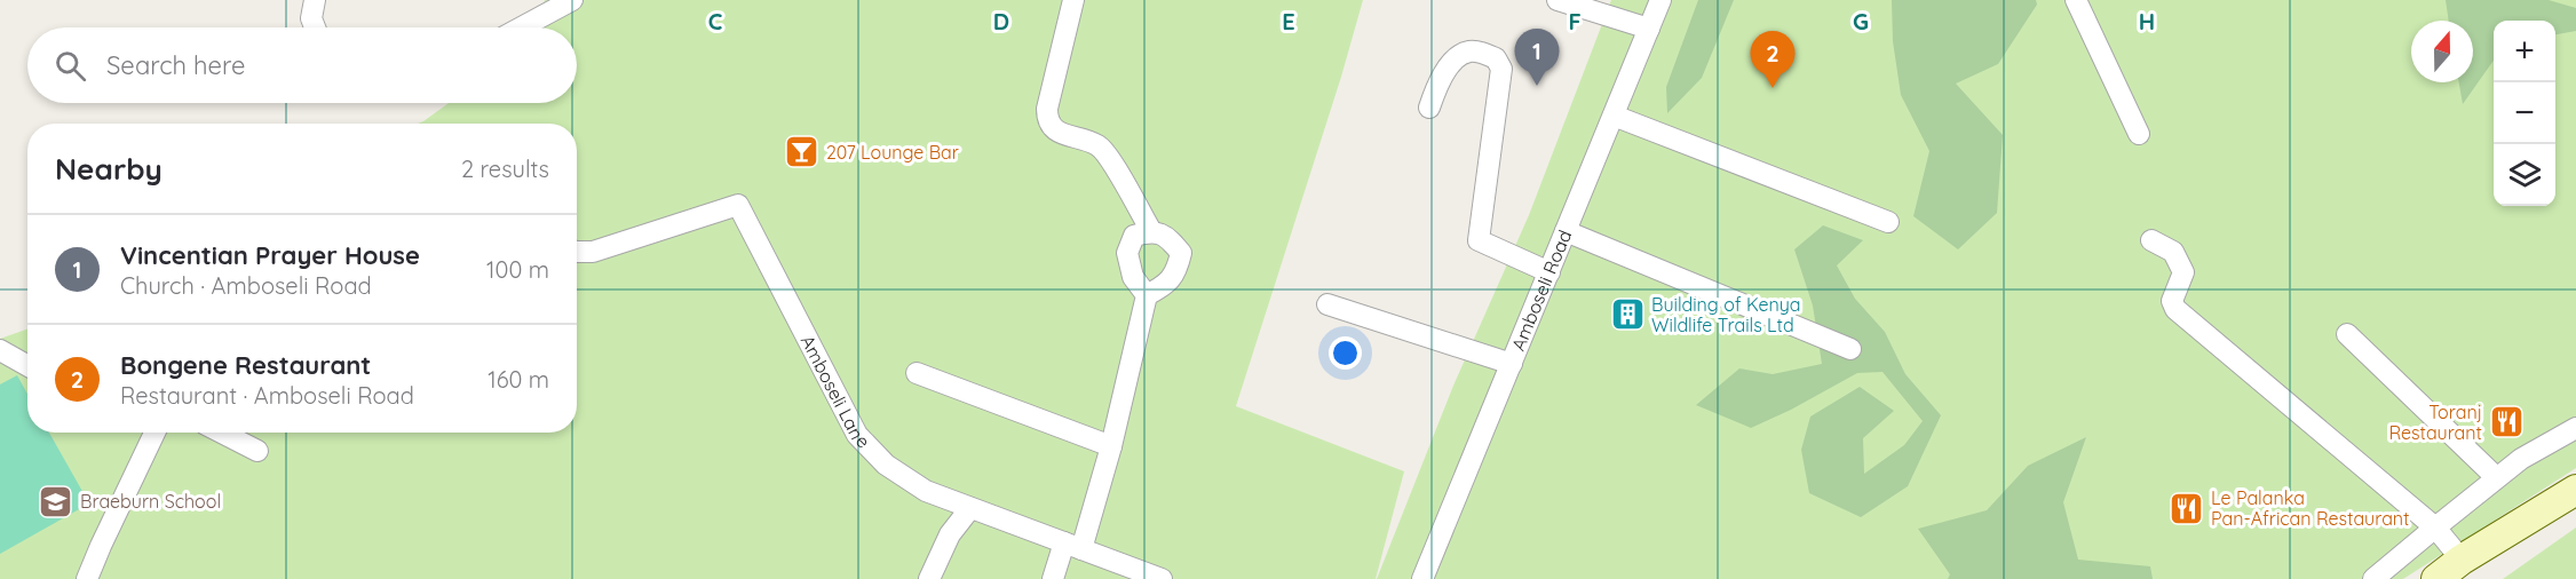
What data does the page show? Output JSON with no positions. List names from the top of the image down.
{
  "streets": {
    "street": ["Amboseli Road", "Amboseli Lane"]
  },
  "places": {
    "bar": ["207 Lounge Bar"],
    "building": ["Building of Kenya Wildlife Trails Ltd"],
    "restaurant": ["Toranj Restaurant", "Le Palanka Pan-African Restaurant"],
    "school or university": ["Braeburn School"]
  },
  "north": "top",
  "page": {
    "map_buttons": ["+", "−"],
    "search": "Search here",
    "pins": ["1", "2"],
    "heading": ["Nearby", "2 results"],
    "list": [
      {
        "mark": "1",
        "name": "Vincentian Prayer House",
        "note": "Church · Amboseli Road",
        "value": "100 m"
      },
      {
        "mark": "2",
        "name": "Bongene Restaurant",
        "note": "Restaurant · Amboseli Road",
        "value": "160 m"
      }
    ]
  },
  "grid": {
    "columns": [
      "C",
      "D",
      "E",
      "F",
      "G",
      "H"
    ]
  }
}
